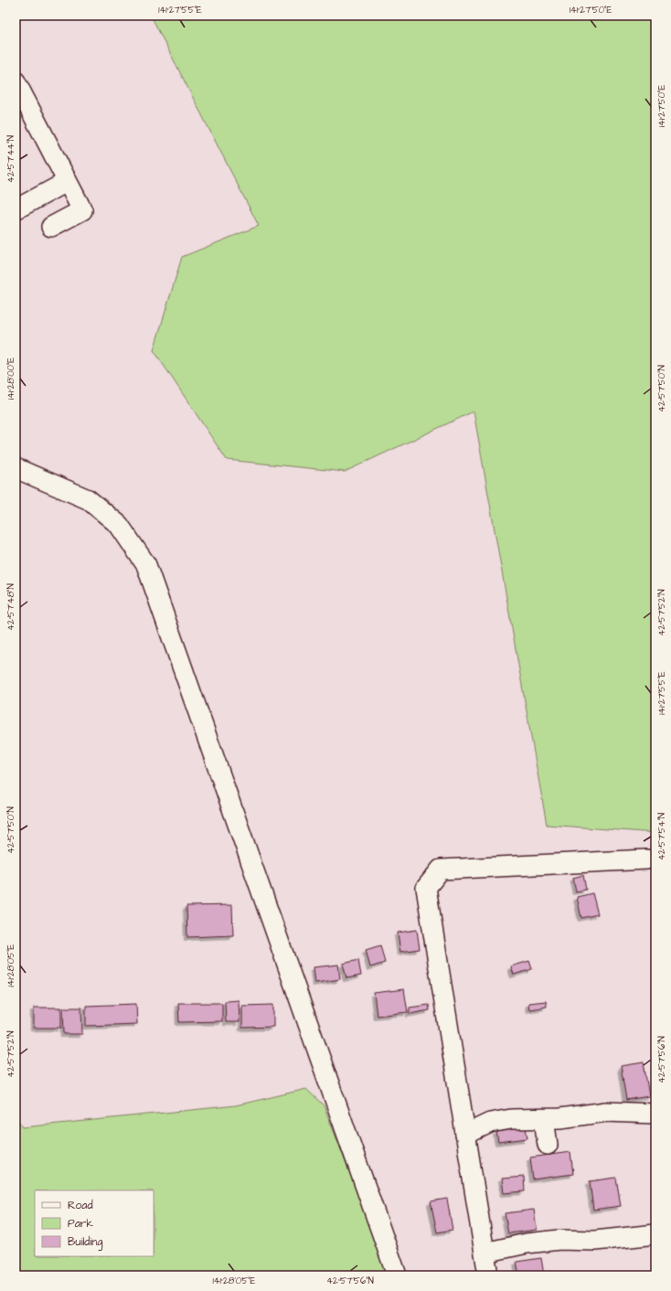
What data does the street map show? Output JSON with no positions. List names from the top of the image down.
{
  "legend": ["Road", "Park", "Building"],
  "coordinates": [
    "141°27'55\"E",
    "141°27'50\"E",
    "42°57'44\"N",
    "141°28'00\"E",
    "42°57'50\"N",
    "42°57'48\"N",
    "42°57'52\"N",
    "42°57'54\"N",
    "141°28'05\"E",
    "42°57'56\"N"
  ]
}
